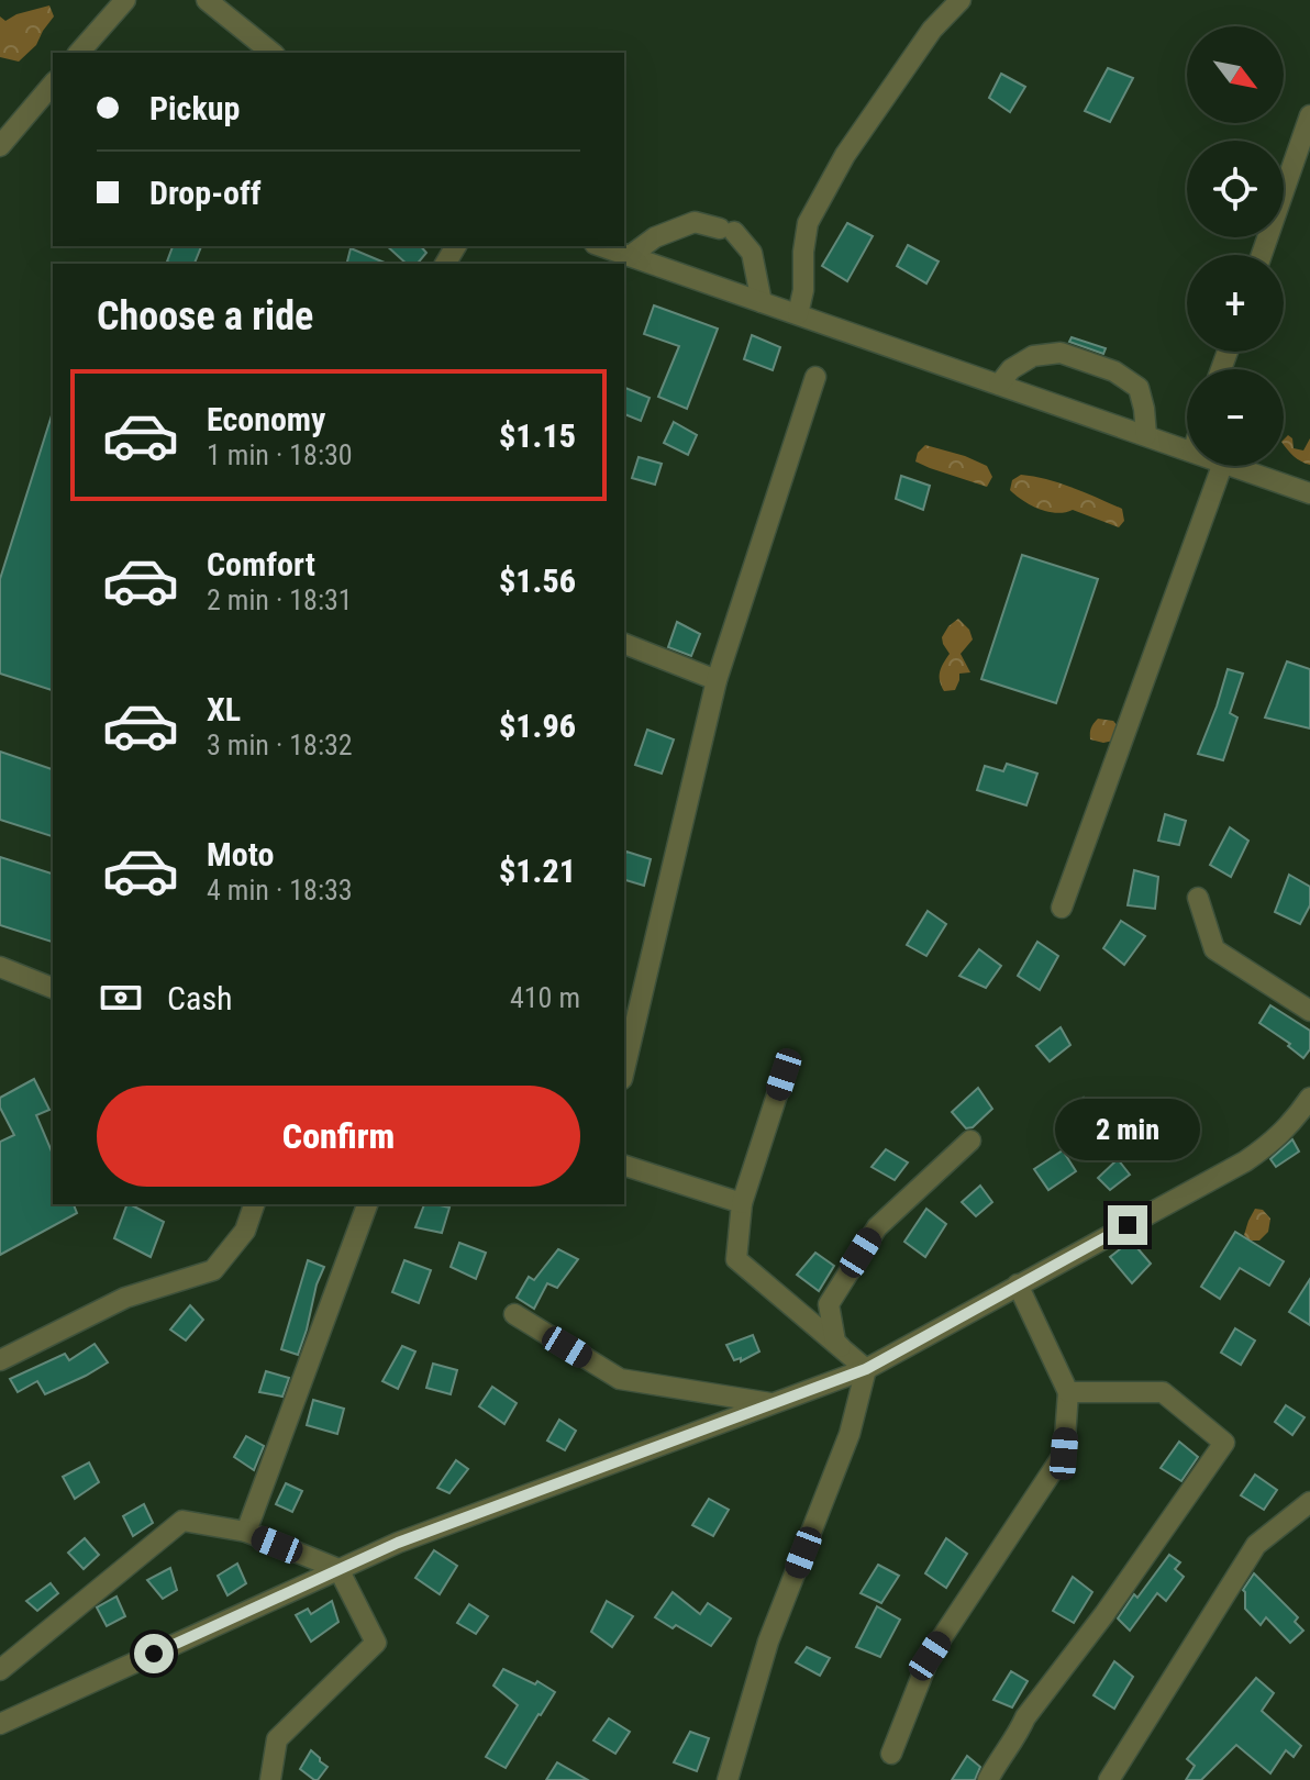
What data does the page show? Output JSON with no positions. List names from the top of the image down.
{
  "north": "bottom right",
  "page": {
    "map_buttons": ["+", "−"],
    "banner": ["Pickup", "Drop-off"],
    "heading": "Choose a ride",
    "list": [
      {
        "name": "Economy",
        "note": "1 min · 18:30",
        "value": "$1.15"
      },
      {
        "name": "Comfort",
        "note": "2 min · 18:31",
        "value": "$1.56"
      },
      {
        "name": "XL",
        "note": "3 min · 18:32",
        "value": "$1.96"
      },
      {
        "name": "Moto",
        "note": "4 min · 18:33",
        "value": "$1.21"
      }
    ],
    "pay": ["Cash", "410 m"],
    "buttons": "Confirm",
    "bubble": "2 min"
  }
}
